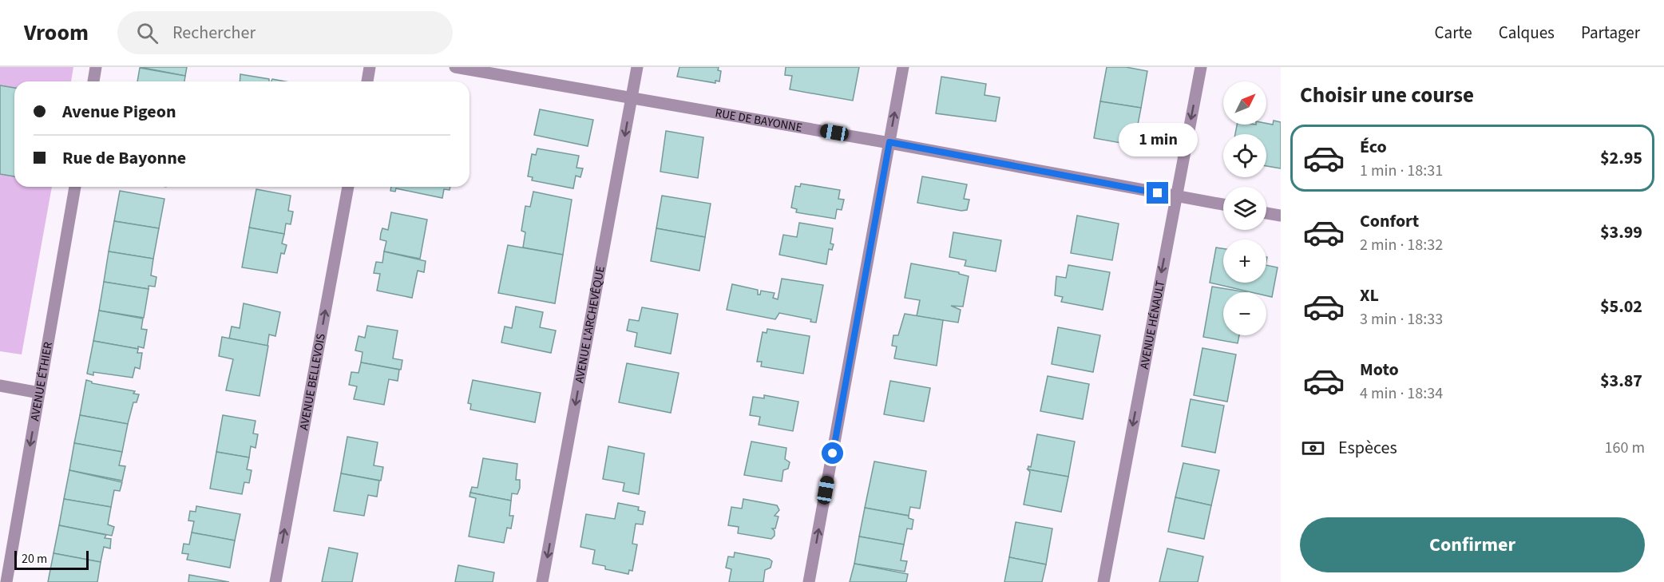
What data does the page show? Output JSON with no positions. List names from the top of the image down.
{
  "streets": {
    "street": [
      "RUE DE BAYONNE",
      "AVENUE L'ARCHEVÊQUE",
      "AVENUE HÉNAULT",
      "AVENUE BELLEVOIS",
      "AVENUE ÉTHIER"
    ]
  },
  "crossings": [
    ["RUE DE BAYONNE", "AVENUE L'ARCHEVÊQUE"],
    ["RUE DE BAYONNE", "AVENUE HÉNAULT"]
  ],
  "one_way": [
    "AVENUE L'ARCHEVÊQUE",
    "AVENUE HÉNAULT",
    "AVENUE BELLEVOIS",
    "AVENUE ÉTHIER"
  ],
  "scale_bar": "20 m",
  "north": "top right",
  "page": {
    "header": "Vroom",
    "search": "Rechercher",
    "nav": ["Carte", "Calques", "Partager"],
    "heading": "Choisir une course",
    "map_buttons": ["+", "−"],
    "banner": ["Avenue Pigeon", "Rue de Bayonne"],
    "bubble": "1 min",
    "list": [
      {
        "name": "Éco",
        "note": "1 min · 18:31",
        "value": "$2.95"
      },
      {
        "name": "Confort",
        "note": "2 min · 18:32",
        "value": "$3.99"
      },
      {
        "name": "XL",
        "note": "3 min · 18:33",
        "value": "$5.02"
      },
      {
        "name": "Moto",
        "note": "4 min · 18:34",
        "value": "$3.87"
      }
    ],
    "pay": ["Espèces", "160 m"],
    "buttons": "Confirmer",
    "scale": "20 m"
  }
}
